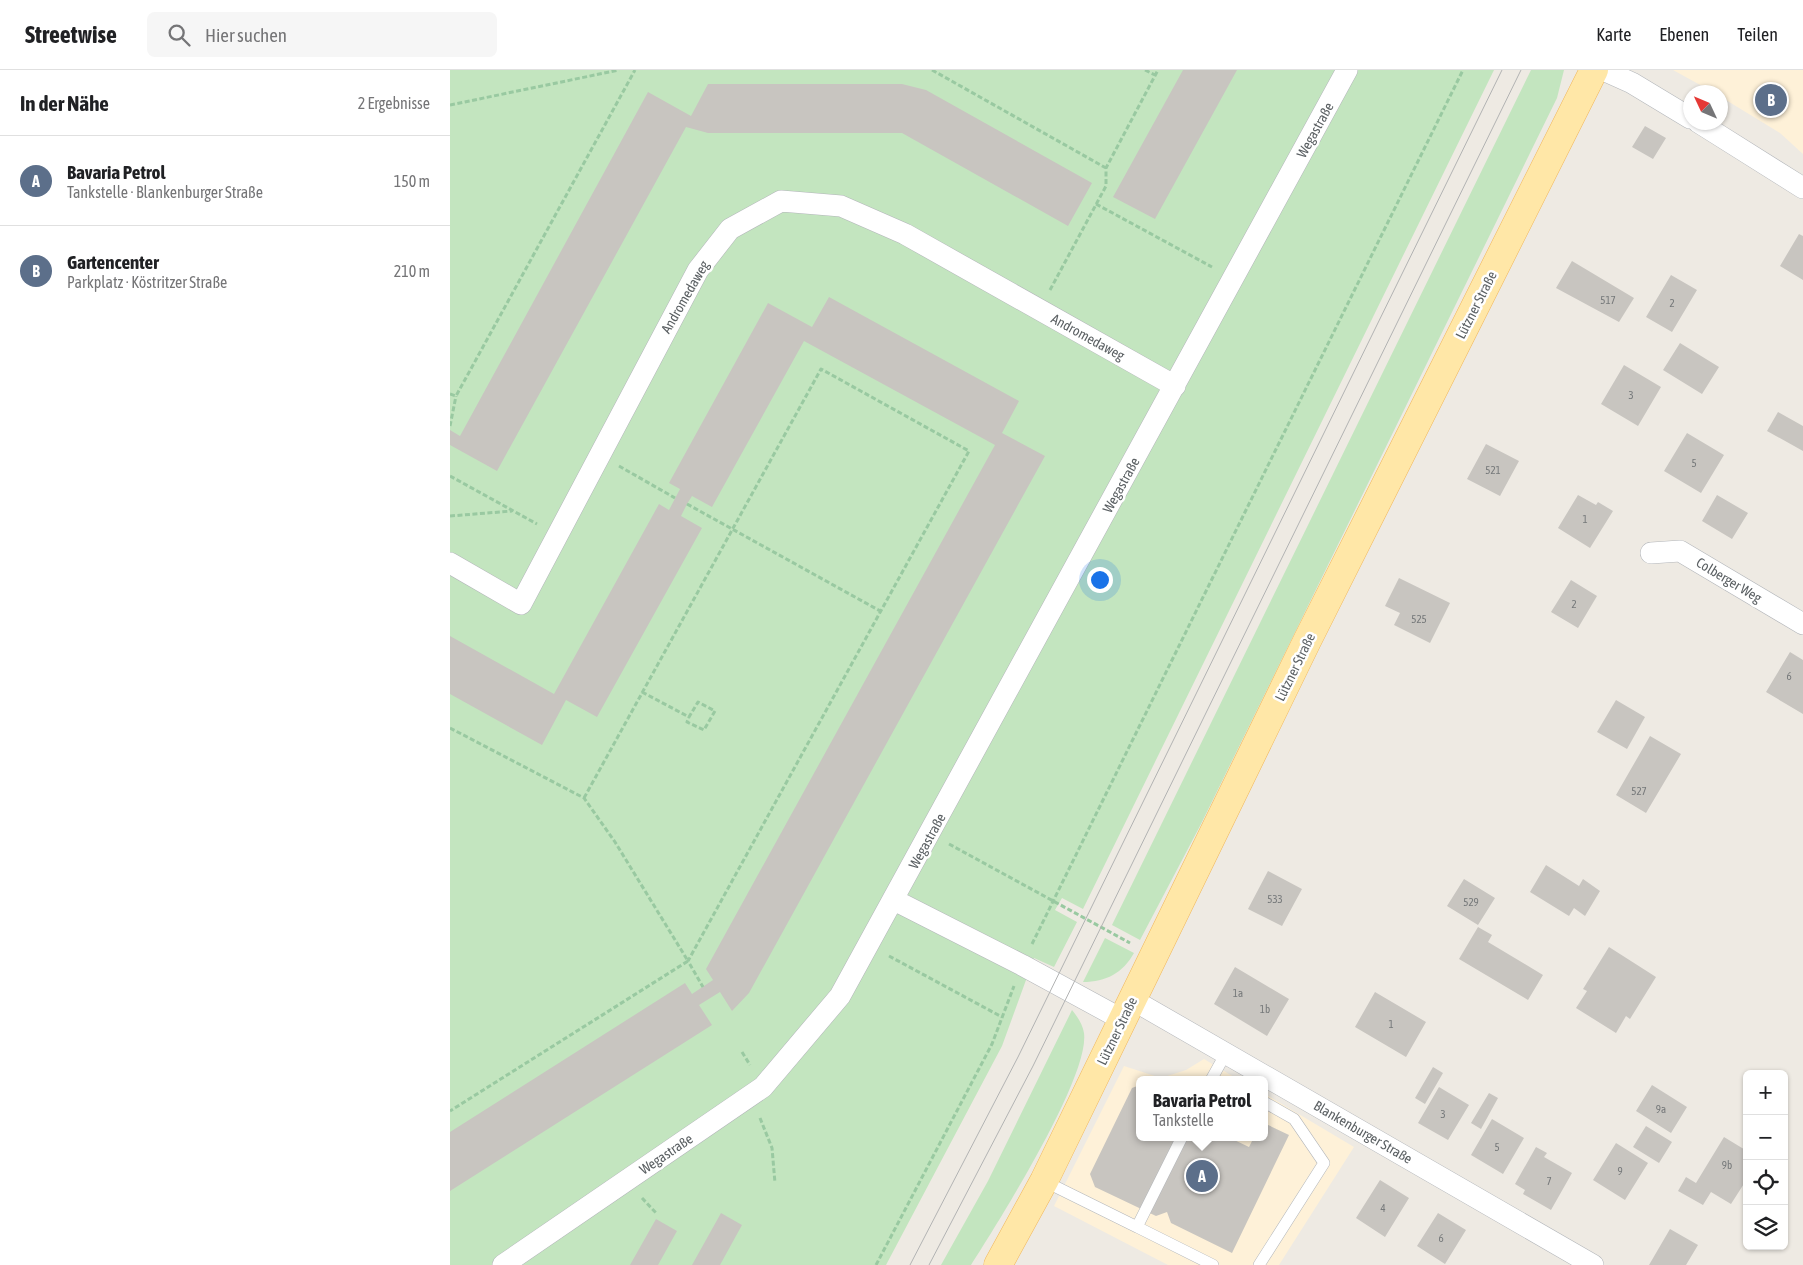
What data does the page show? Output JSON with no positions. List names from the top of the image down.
{
  "streets": {
    "main road": ["Lützner Straße"],
    "street": [
      "Wegastraße",
      "Andromedaweg",
      "Colberger Weg",
      "Blankenburger Straße"
    ]
  },
  "crossings": [
    ["Wegastraße", "Andromedaweg"],
    ["Lützner Straße", "Blankenburger Straße"]
  ],
  "house_numbers": [
    "517",
    "2",
    "3",
    "5",
    "521",
    "1",
    "2",
    "525",
    "6",
    "527",
    "533",
    "529",
    "1a",
    "1b",
    "1",
    "9a",
    "3",
    "5",
    "9b",
    "9",
    "7",
    "4",
    "6"
  ],
  "north": "top left",
  "page": {
    "header": "Streetwise",
    "search": "Hier suchen",
    "nav": ["Karte", "Ebenen", "Teilen"],
    "heading": ["In der Nähe", "2 Ergebnisse"],
    "pins": ["B", "A"],
    "list": [
      {
        "mark": "A",
        "name": "Bavaria Petrol",
        "note": "Tankstelle · Blankenburger Straße",
        "value": "150 m"
      },
      {
        "mark": "B",
        "name": "Gartencenter",
        "note": "Parkplatz · Köstritzer Straße",
        "value": "210 m"
      }
    ],
    "map_buttons": ["+", "−"],
    "popup": ["Bavaria Petrol", "Tankstelle"]
  }
}
